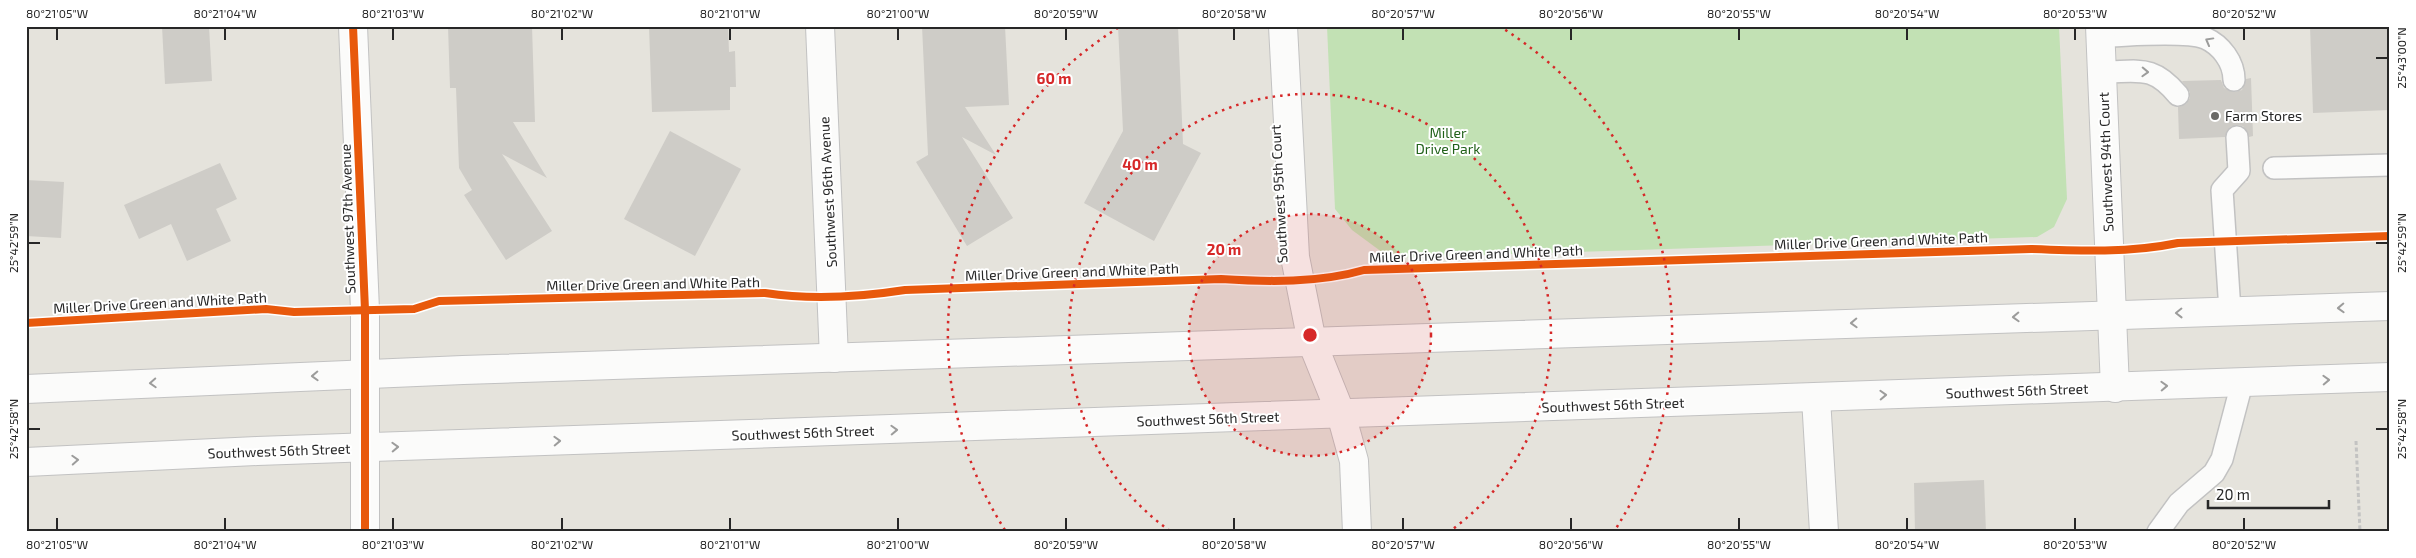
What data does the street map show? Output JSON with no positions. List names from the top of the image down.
{
  "streets": {
    "main road": [
      "Southwest 94th Court",
      "Southwest 96th Avenue",
      "Southwest 95th Court",
      "Southwest 97th Avenue",
      "Southwest 56th Street"
    ],
    "cycle path": ["Miller Drive Green and White Path"]
  },
  "crossings": [
    ["Southwest 94th Court", "Southwest 56th Street"],
    ["Southwest 95th Court", "Southwest 56th Street"],
    ["Southwest 97th Avenue", "Southwest 56th Street"]
  ],
  "parks": ["Miller Drive Park"],
  "places": ["Farm Stores"],
  "scale_bar": "20 m",
  "coordinates": [
    "80°21'05\"W",
    "80°21'04\"W",
    "80°21'03\"W",
    "80°21'02\"W",
    "80°21'01\"W",
    "80°21'00\"W",
    "80°20'59\"W",
    "80°20'58\"W",
    "80°20'57\"W",
    "80°20'56\"W",
    "80°20'55\"W",
    "80°20'54\"W",
    "80°20'53\"W",
    "80°20'52\"W",
    "25°43'00\"N",
    "25°42'59\"N",
    "25°42'58\"N"
  ],
  "rings": ["60 m", "40 m", "20 m"]
}
